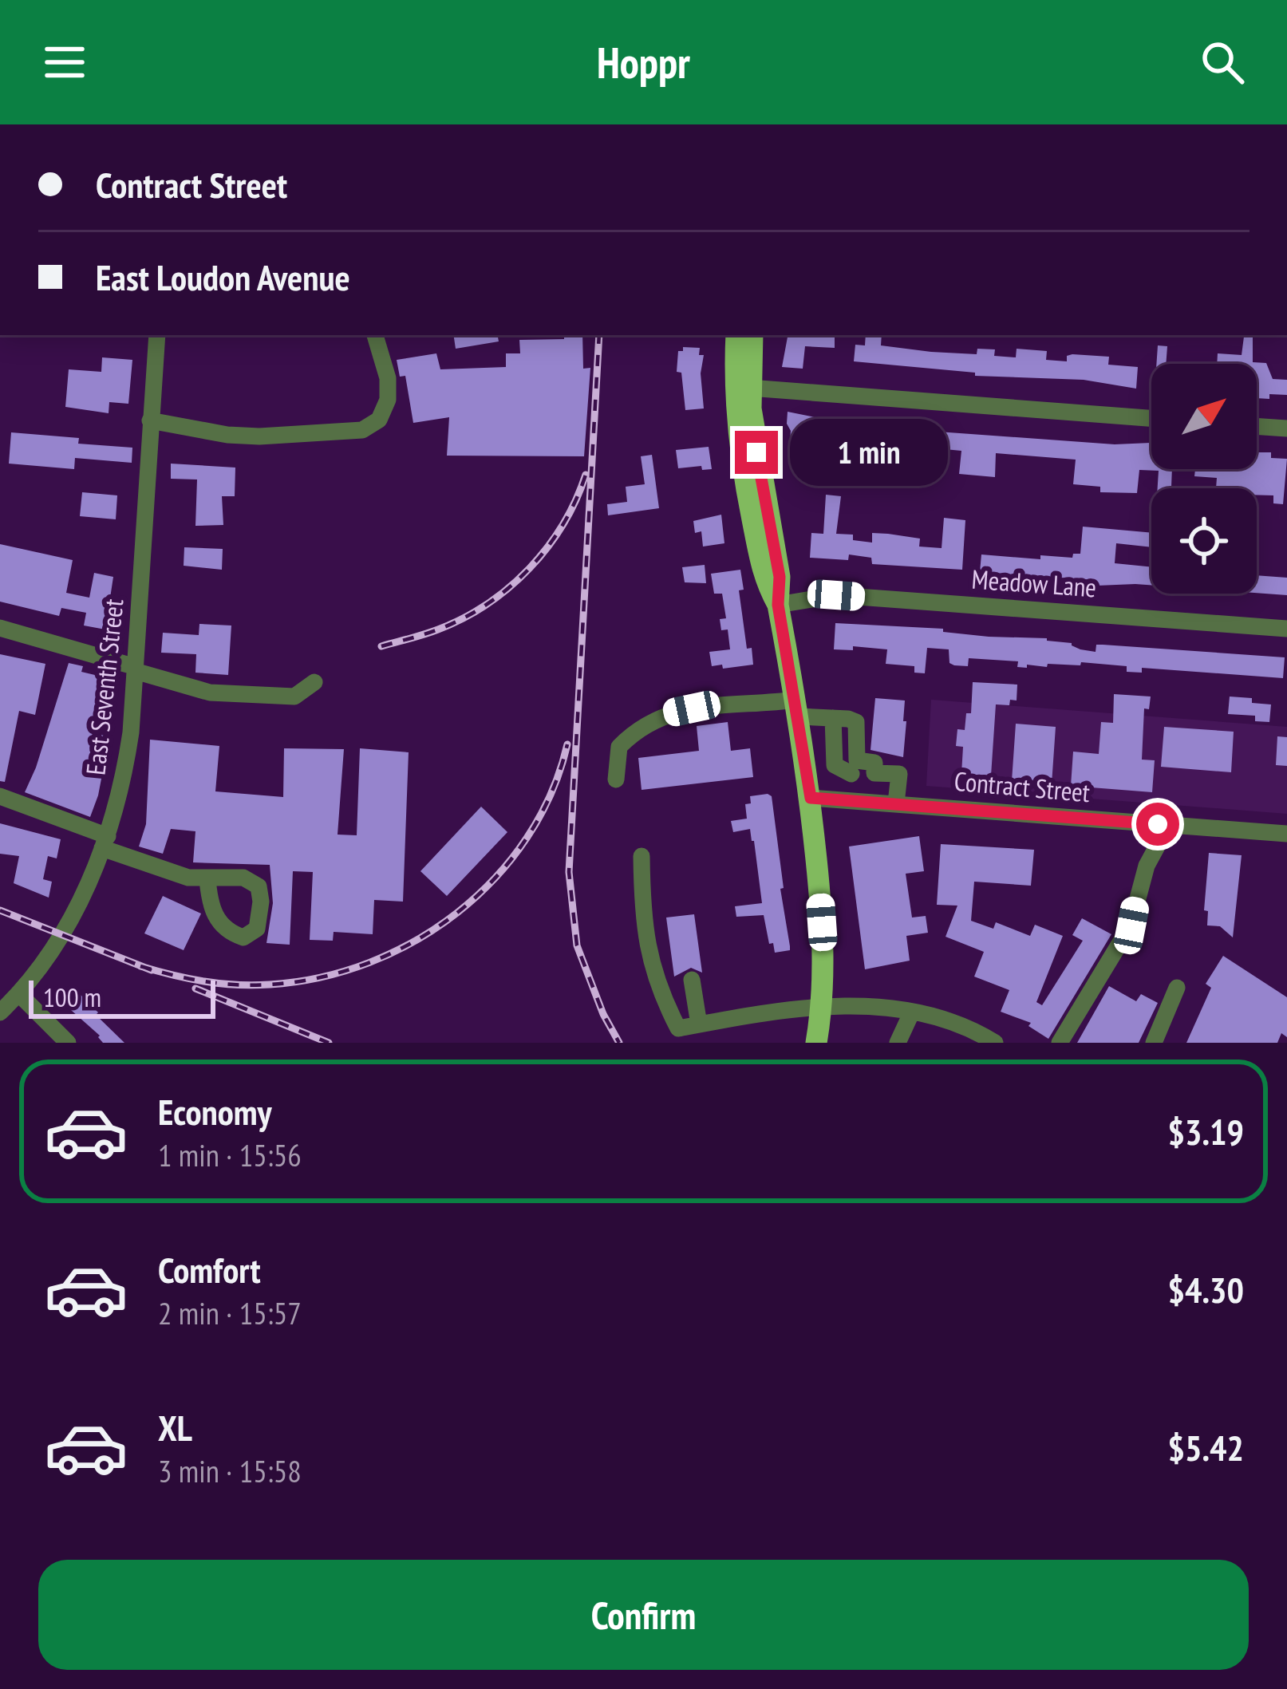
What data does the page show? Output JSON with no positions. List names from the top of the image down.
{
  "streets": {
    "street": ["Meadow Lane", "East Seventh Street", "Contract Street"]
  },
  "scale_bar": "100 m",
  "north": "top right",
  "page": {
    "header": "Hoppr",
    "banner": ["Contract Street", "East Loudon Avenue"],
    "bubble": "1 min",
    "scale": "100 m",
    "list": [
      {
        "name": "Economy",
        "note": "1 min · 15:56",
        "value": "$3.19"
      },
      {
        "name": "Comfort",
        "note": "2 min · 15:57",
        "value": "$4.30"
      },
      {
        "name": "XL",
        "note": "3 min · 15:58",
        "value": "$5.42"
      }
    ],
    "buttons": "Confirm"
  }
}
